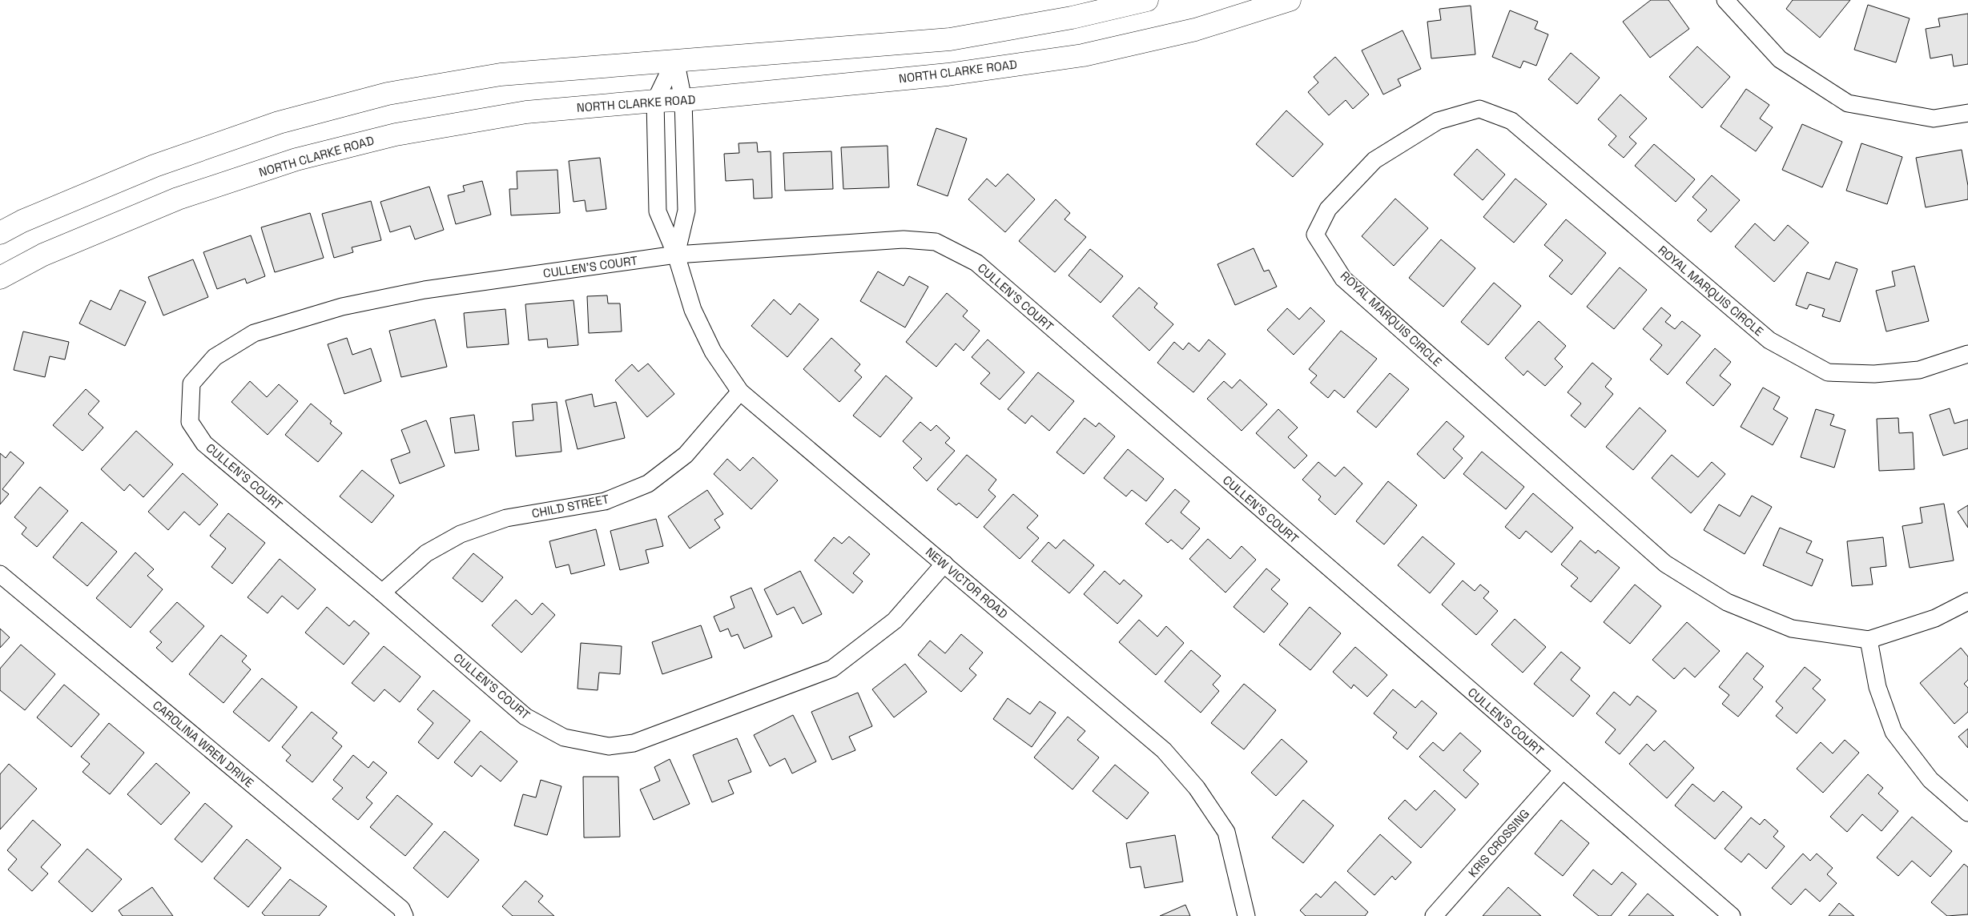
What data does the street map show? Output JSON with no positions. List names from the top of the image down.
{
  "streets": {
    "street": [
      "NORTH CLARKE ROAD",
      "CULLEN'S COURT",
      "ROYAL MARQUIS CIRCLE",
      "CHILD STREET",
      "NEW VICTOR ROAD",
      "CAROLINA WREN DRIVE",
      "KRIS CROSSING"
    ]
  },
  "crossings": [
    ["NORTH CLARKE ROAD", "NEW VICTOR ROAD"],
    ["CULLEN'S COURT", "CHILD STREET"],
    ["CULLEN'S COURT", "NEW VICTOR ROAD"],
    ["CULLEN'S COURT", "KRIS CROSSING"],
    ["CHILD STREET", "NEW VICTOR ROAD"]
  ]
}
